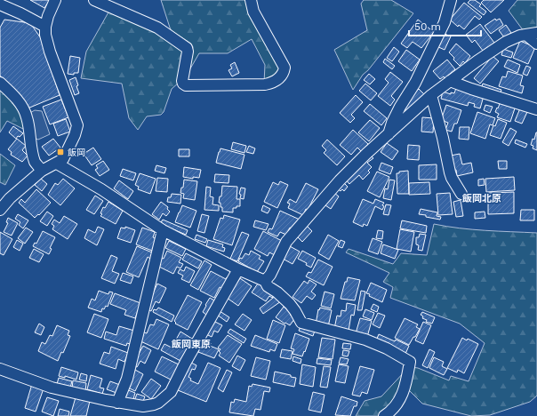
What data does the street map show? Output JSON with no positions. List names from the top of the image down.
{
  "districts": ["飯岡北原", "飯岡東原"],
  "places": {
    "transit": ["飯岡"]
  },
  "scale_bar": "50 m"
}
